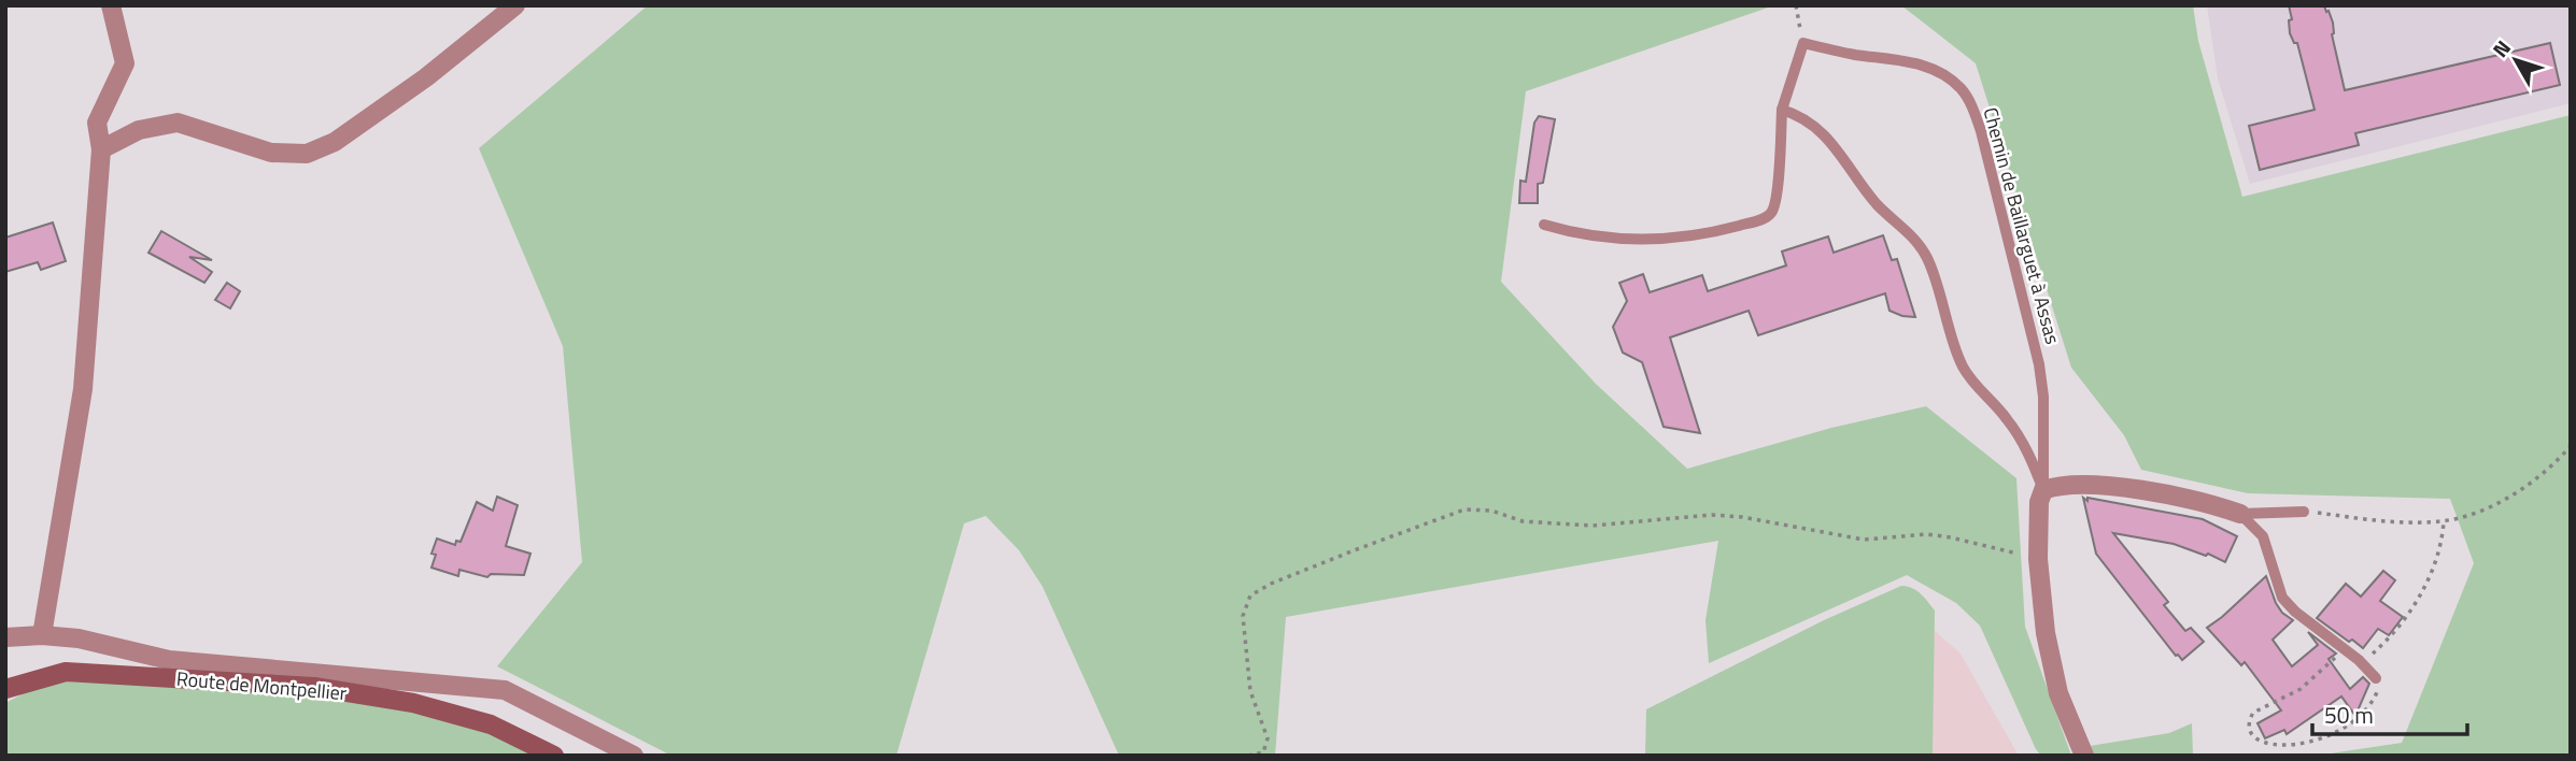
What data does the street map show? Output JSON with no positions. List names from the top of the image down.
{
  "streets": {
    "main road": ["Route de Montpellier"],
    "lane": ["Chemin de Baillarguet à Assas"]
  },
  "scale_bar": "50 m",
  "north": "top left"
}
